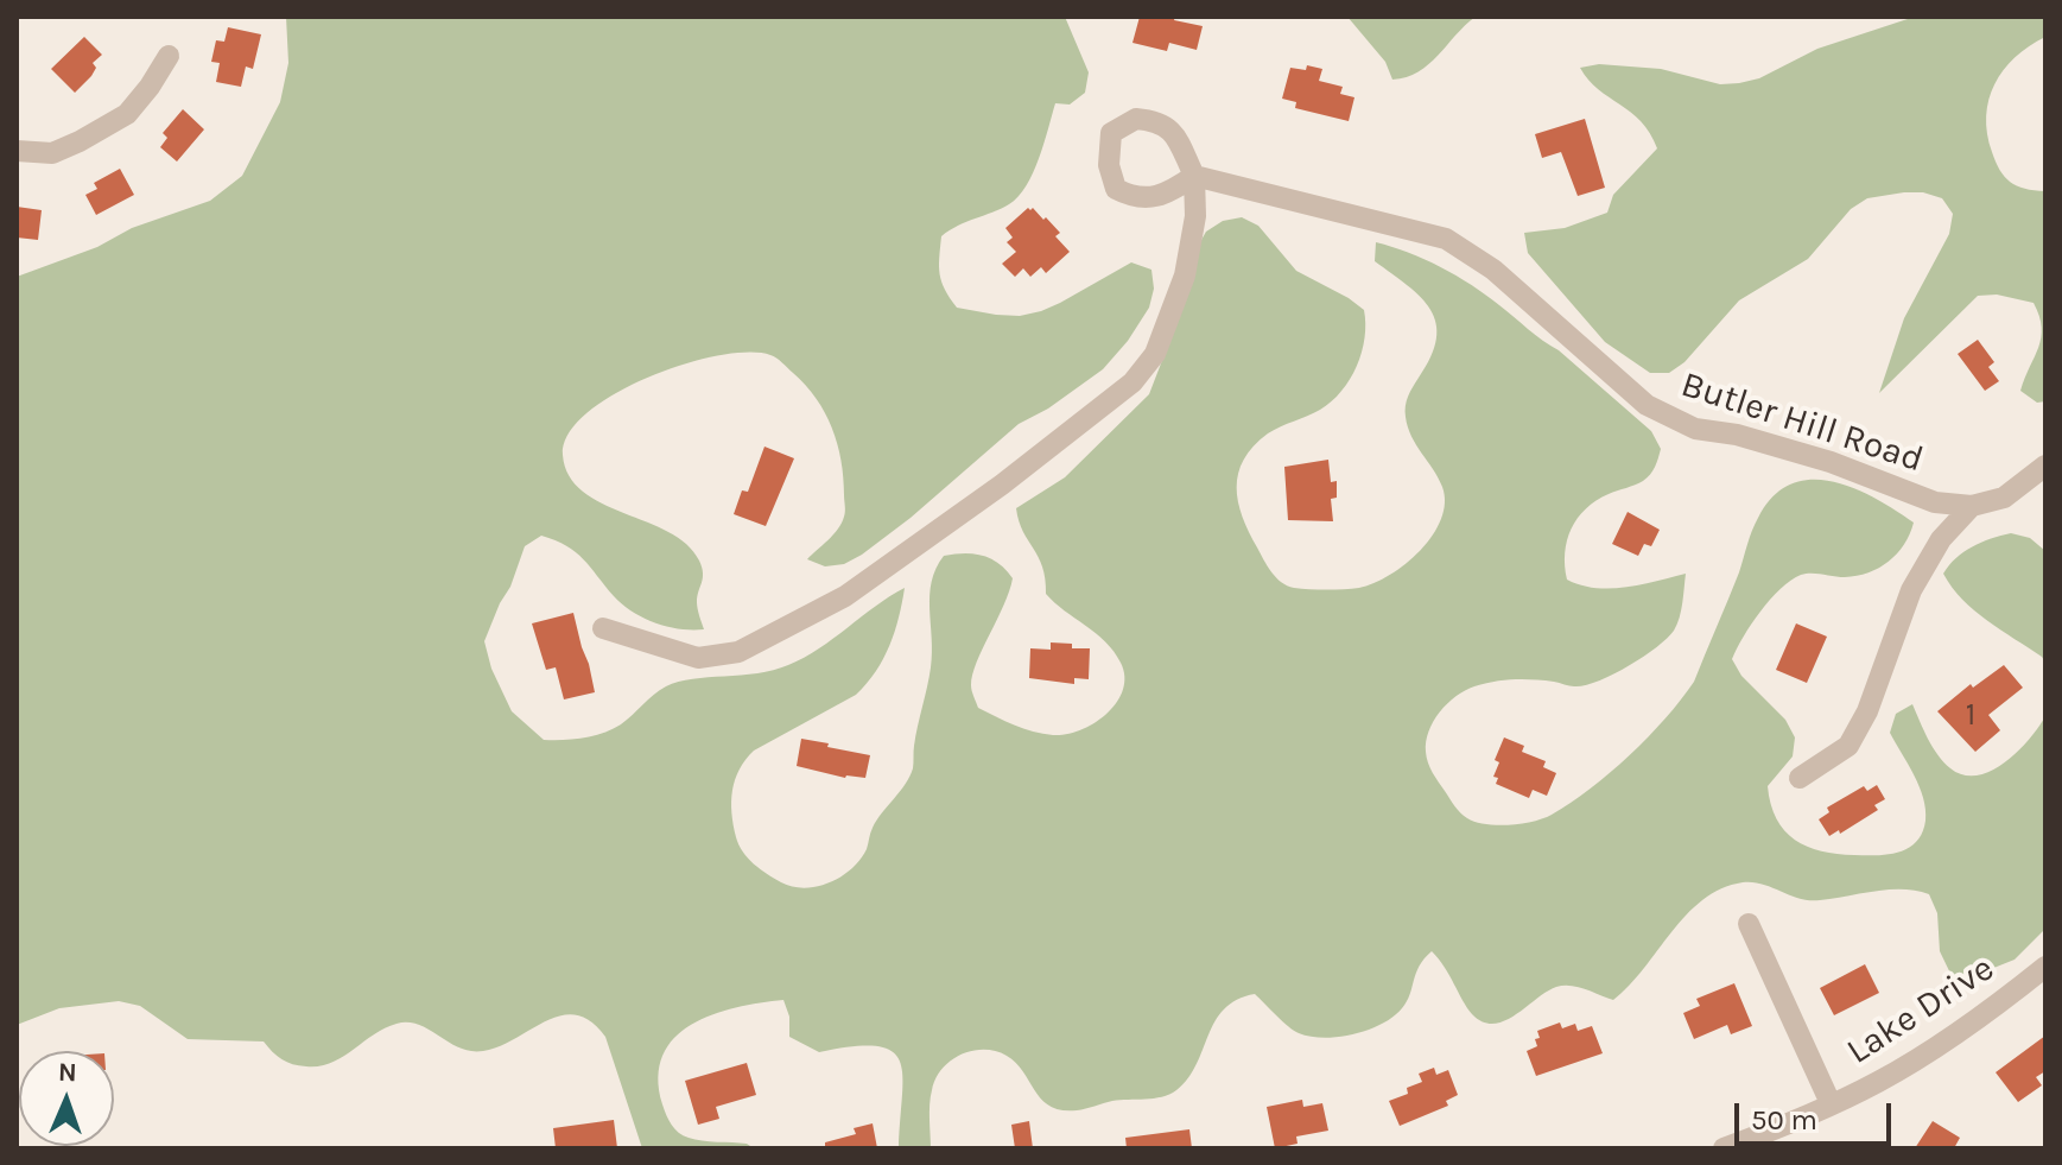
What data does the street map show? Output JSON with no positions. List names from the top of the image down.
{
  "streets": {
    "street": ["Butler Hill Road", "Lake Drive"]
  },
  "house_numbers": ["1"],
  "scale_bar": "50 m",
  "north": "top"
}
